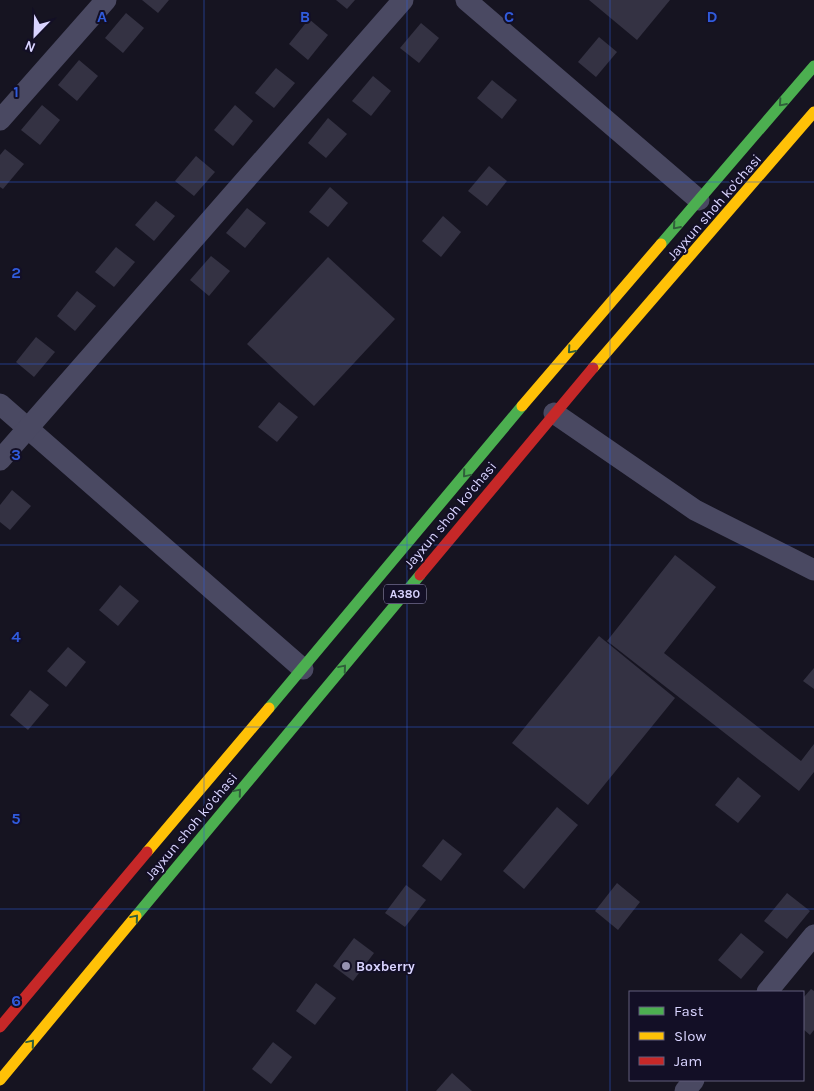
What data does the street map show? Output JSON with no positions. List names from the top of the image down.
{
  "streets": {
    "highway": ["Jayxun shoh ko'chasi", "A380"]
  },
  "places": ["Boxberry"],
  "legend": ["Fast", "Slow", "Jam"],
  "north": "bottom left",
  "grid": {
    "columns": [
      "A",
      "B",
      "C",
      "D"
    ],
    "rows": [
      "1",
      "2",
      "3",
      "4",
      "5",
      "6"
    ]
  }
}
